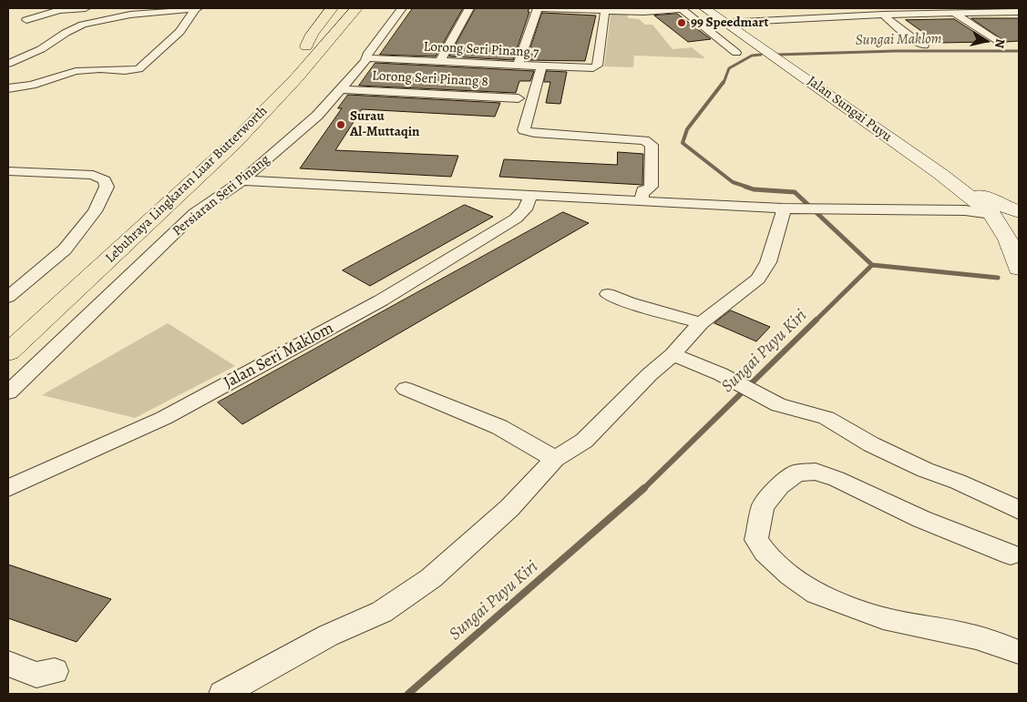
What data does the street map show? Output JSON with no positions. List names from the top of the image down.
{
  "streets": {
    "highway": ["Lebuhraya Lingkaran Luar Butterworth"],
    "main road": ["Jalan Sungai Puyu"],
    "street": [
      "Lorong Seri Pinang 7",
      "Lorong Seri Pinang 8",
      "Persiaran Seri Pinang",
      "Jalan Seri Maklom"
    ]
  },
  "crossings": [
    ["Lorong Seri Pinang 7", "Persiaran Seri Pinang"],
    ["Lorong Seri Pinang 8", "Persiaran Seri Pinang"]
  ],
  "water": ["Sungai Maklom", "Sungai Puyu Kiri"],
  "places": ["99 Speedmart", "Surau Al-Muttaqin"],
  "north": "right"
}
